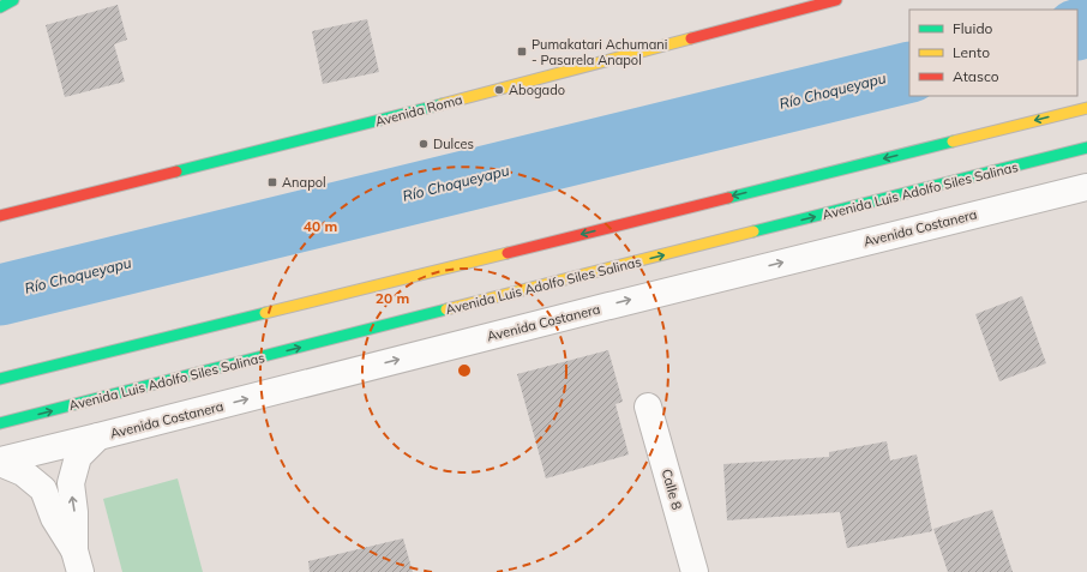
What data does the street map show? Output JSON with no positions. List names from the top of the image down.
{
  "streets": {
    "main road": ["Avenida Roma", "Avenida Luis Adolfo Siles Salinas"],
    "street": ["Avenida Costanera", "Calle 8"]
  },
  "one_way": ["Avenida Costanera"],
  "water": ["Río Choqueyapu"],
  "places": {
    "transit": ["Pumakatari Achumani - Pasarela Anapol", "Anapol"],
    "other": ["Abogado", "Dulces"]
  },
  "legend": ["Fluido", "Lento", "Atasco"],
  "rings": ["40 m", "20 m"]
}
